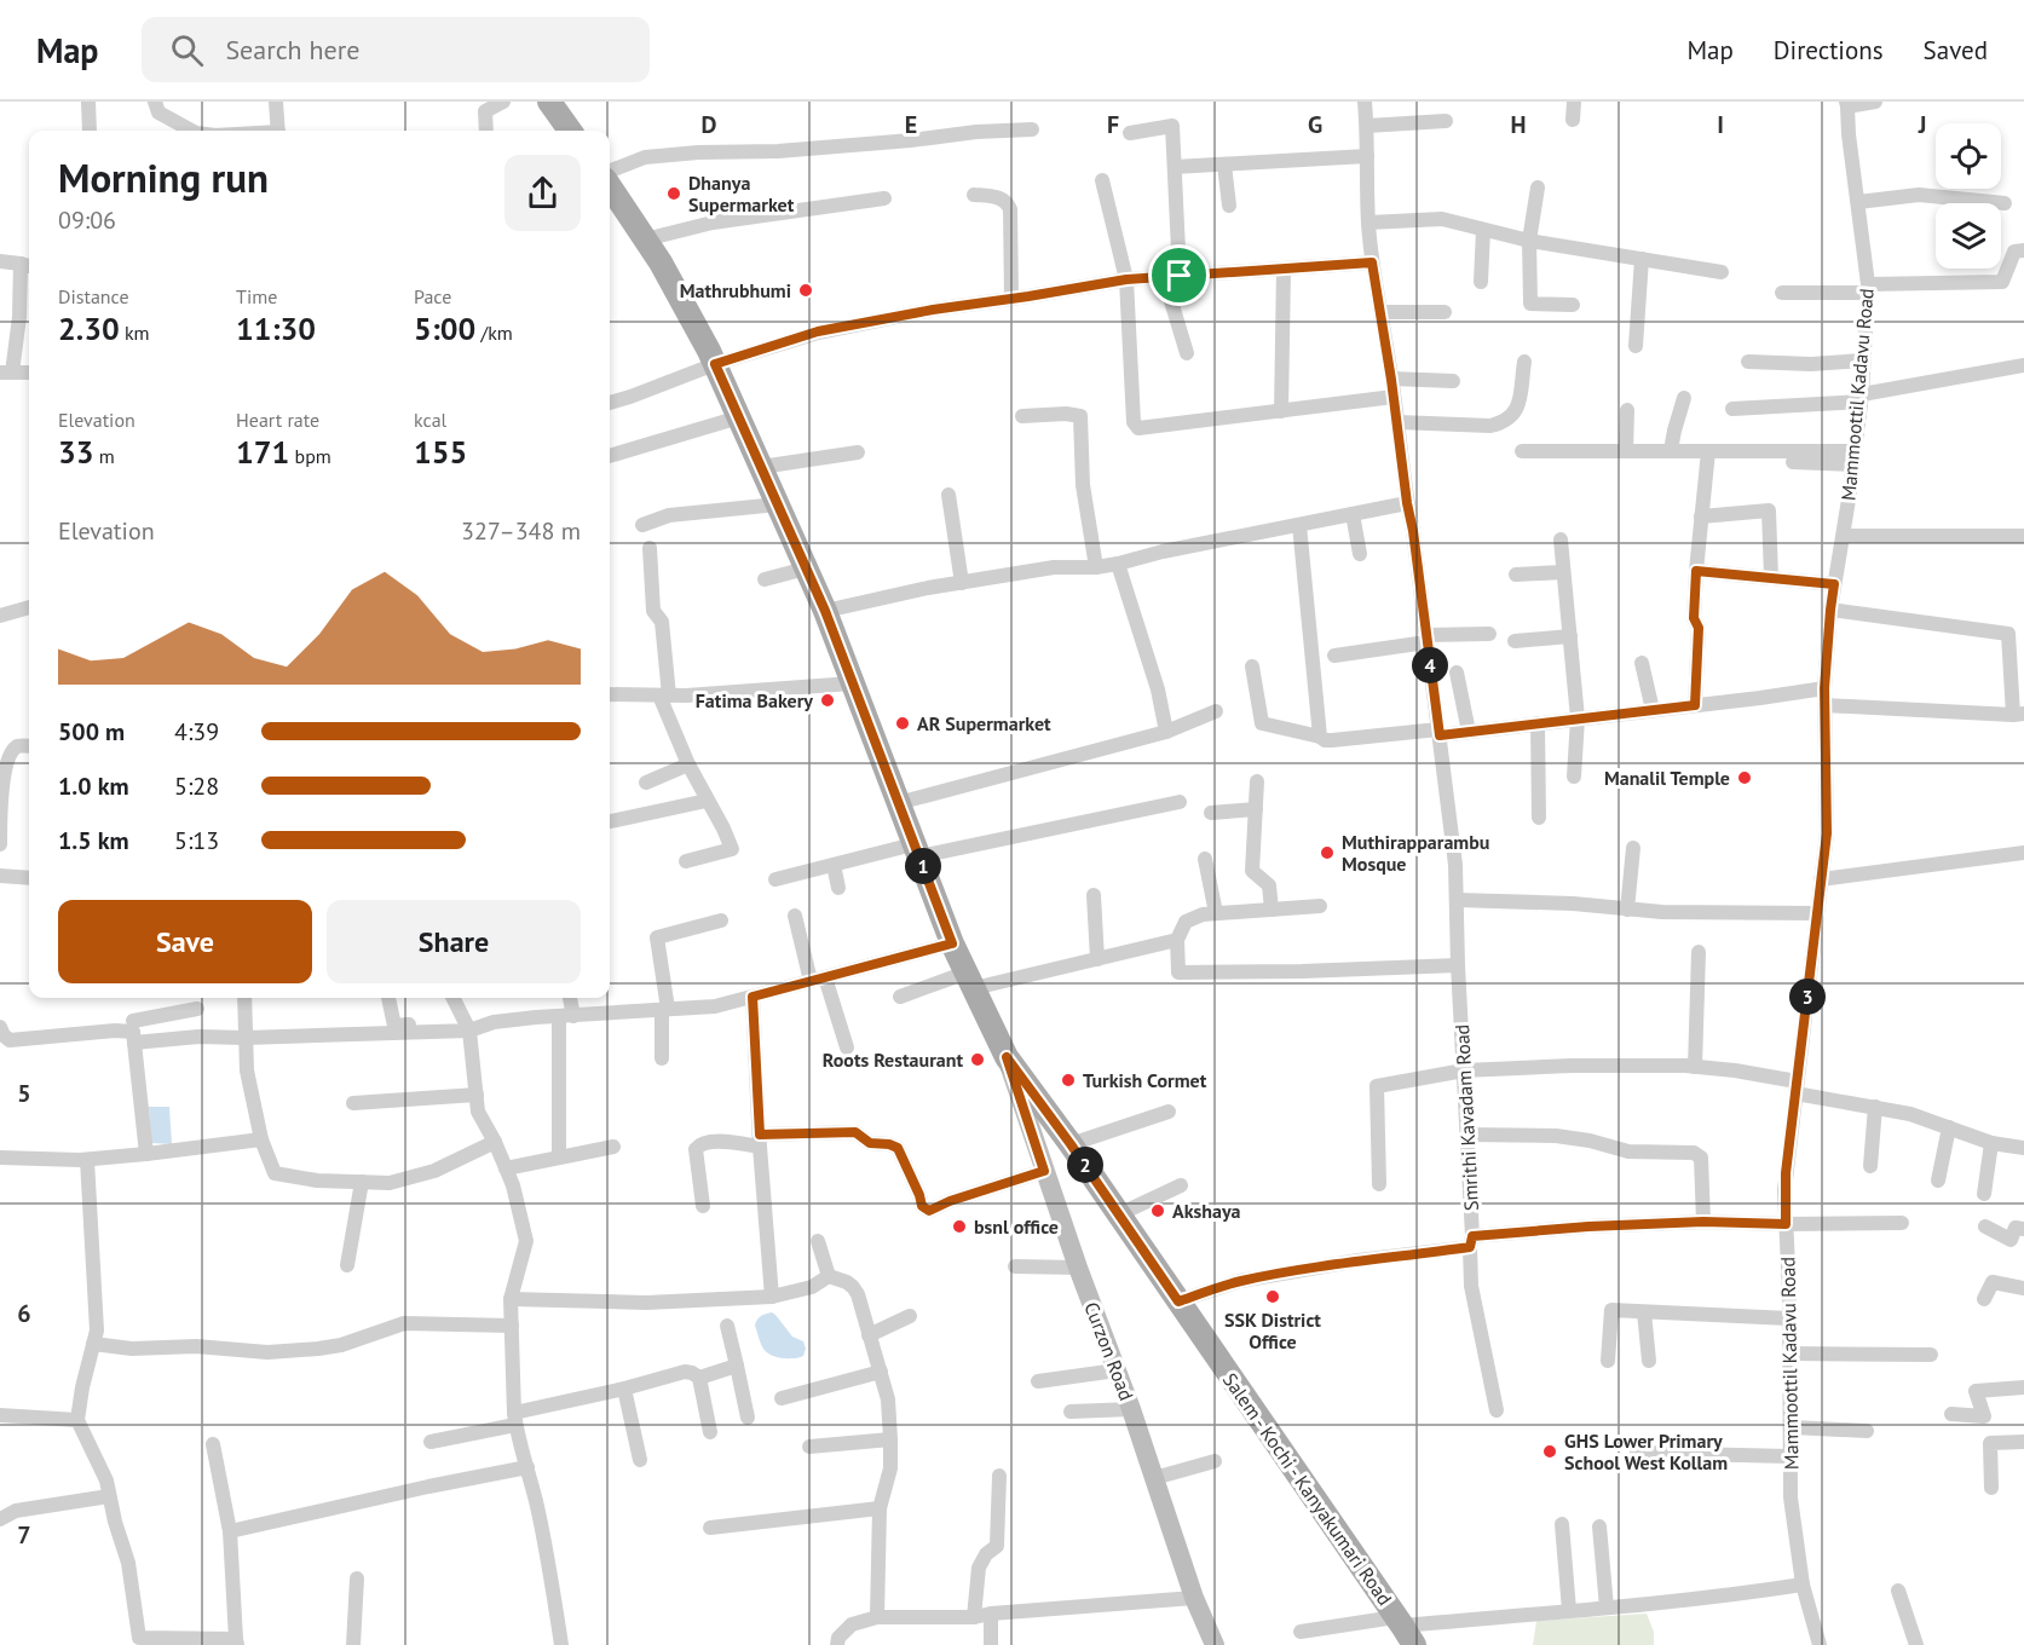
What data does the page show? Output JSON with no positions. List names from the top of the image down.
{
  "streets": {
    "main road": ["Curzon Road", "Salem - Kochi - Kanyakumari Road"],
    "street": ["Mammoottil Kadavu Road", "Smrithi Kavadam Road"]
  },
  "crossings": [
    ["Curzon Road", "Salem - Kochi - Kanyakumari Road"]
  ],
  "places": [
    "Dhanya Supermarket",
    "Mathrubhumi",
    "Fatima Bakery",
    "AR Supermarket",
    "Manalil Temple",
    "Muthirapparambu Mosque",
    "Roots Restaurant",
    "Turkish Cormet",
    "Akshaya",
    "bsnl office",
    "SSK District Office",
    "GHS Lower Primary School West Kollam"
  ],
  "page": {
    "header": "Map",
    "search": "Search here",
    "nav": ["Map", "Directions", "Saved"],
    "heading": ["Morning run", "09:06"],
    "stats": [
      ["Distance", "2.30 km"],
      ["Time", "11:30"],
      ["Pace", "5:00 /km"],
      ["Elevation", "33 m"],
      ["Heart rate", "171 bpm"],
      ["kcal", "155"]
    ],
    "chart": ["Elevation", "327–348 m"],
    "pins": [
      "4",
      "1",
      "3",
      "2"
    ],
    "list": [
      {
        "name": "500 m",
        "note": "4:39"
      },
      {
        "name": "1.0 km",
        "note": "5:28"
      },
      {
        "name": "1.5 km",
        "note": "5:13"
      }
    ],
    "buttons": ["Save", "Share"]
  },
  "grid": {
    "columns": [
      "D",
      "E",
      "F",
      "G",
      "H",
      "I",
      "J"
    ],
    "rows": ["5", "6", "7"]
  }
}
